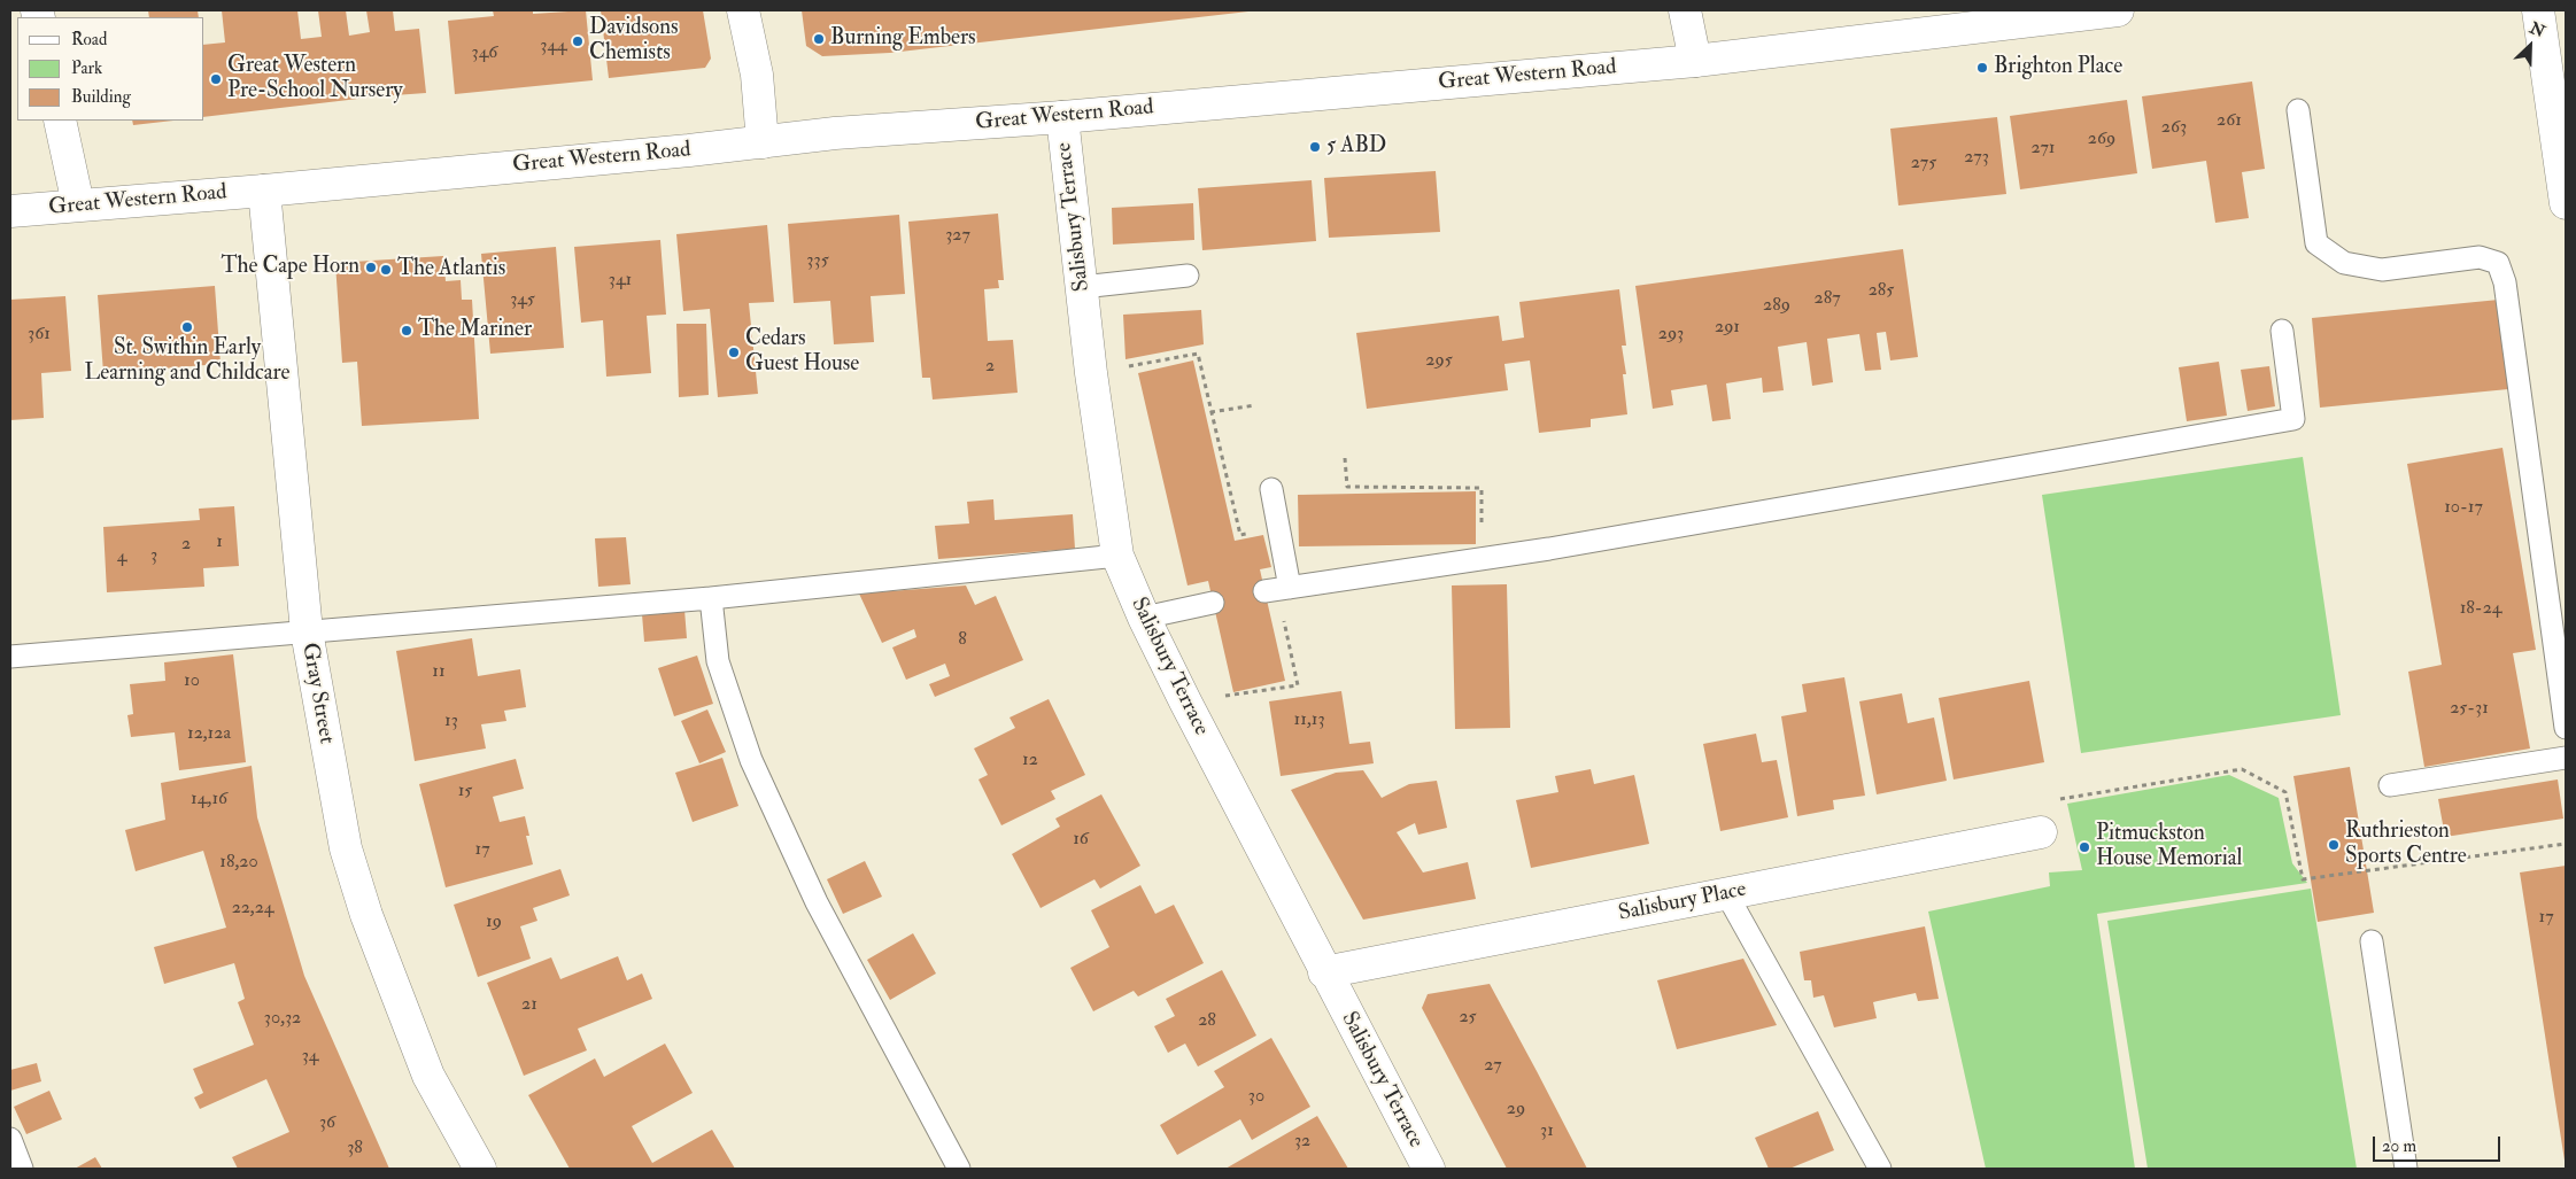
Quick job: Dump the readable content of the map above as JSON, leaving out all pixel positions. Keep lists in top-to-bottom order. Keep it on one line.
{"streets":{"street":["Great Western Road","Salisbury Terrace","Gray Street","Salisbury Place"]},"crossings":[["Great Western Road","Salisbury Terrace"],["Great Western Road","Gray Street"],["Salisbury Terrace","Salisbury Place"]],"places":["Burning Embers","Davidsons Chemists","Brighton Place","Great Western Pre-School Nursery","5 ABD","The Cape Horn","The Atlantis","St. Swithin Early Learning and Childcare","The Mariner","Cedars Guest House","Ruthrieston Sports Centre","Pitmuckston House Memorial"],"house_numbers":["344","346","261","263","269","271","273","275","327","335","341","285","287","345","289","291","361","293","295","2","10-17","1","2","3","4","18-24","8","11","10","25-31","11,13","13","12,12a","12","15","14,16","16","17","18,20","22,24","17","19","21","25","30,32","28","34","27","30","29","36","31","32","38"],"legend":["Road","Park","Building"],"scale_bar":"20 m","north":"top right"}
